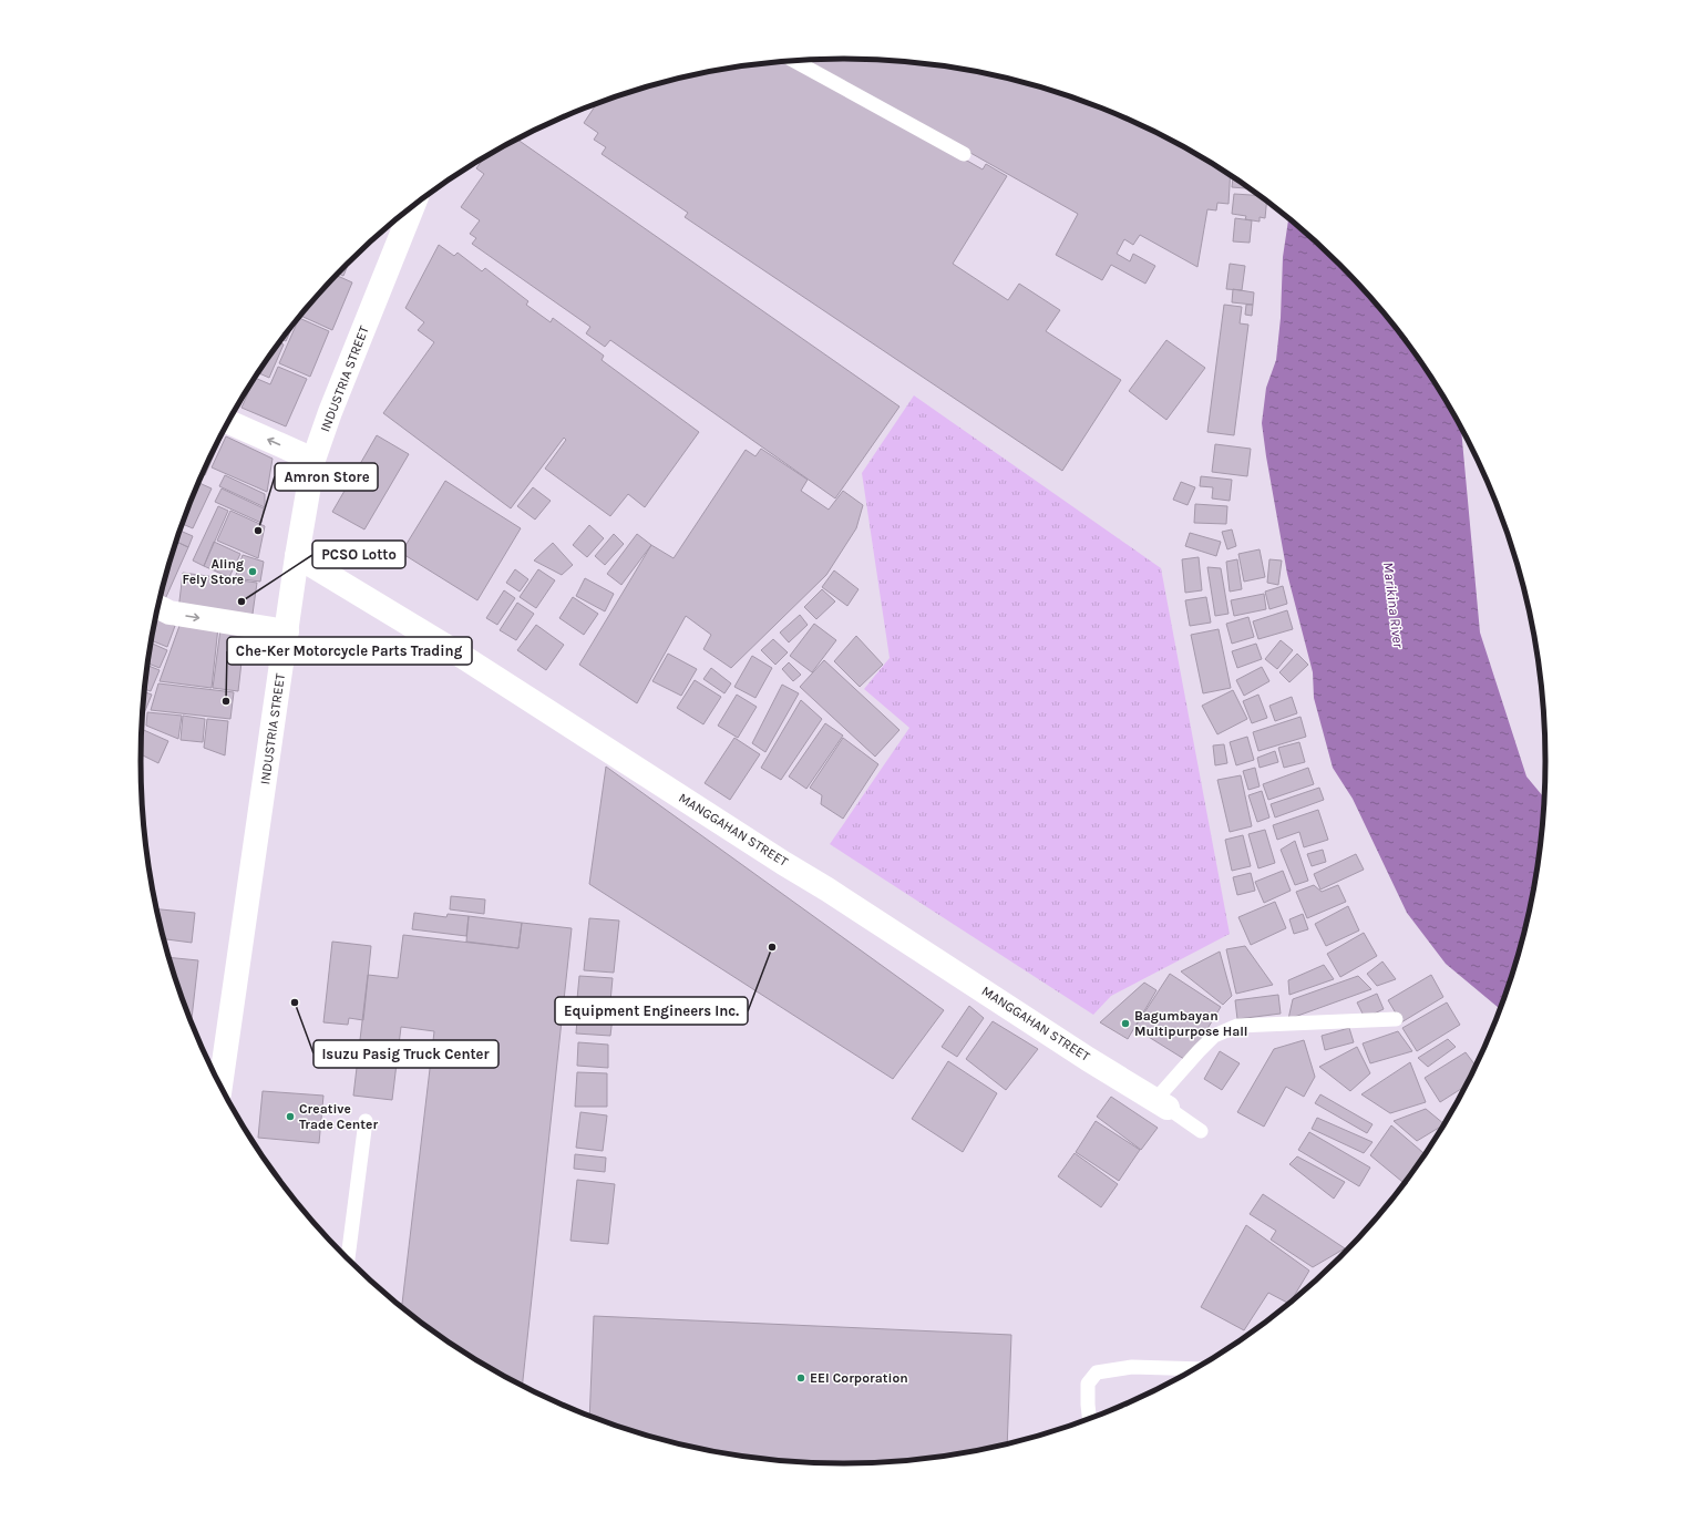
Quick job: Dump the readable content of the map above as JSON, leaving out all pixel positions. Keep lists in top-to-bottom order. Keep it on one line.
{"streets":{"street":["INDUSTRIA STREET","MANGGAHAN STREET"]},"crossings":[["INDUSTRIA STREET","MANGGAHAN STREET"]],"water":["Marikina River"],"places":["Amron Store","Aling Fely Store","PCSO Lotto","Che-Ker Motorcycle Parts Trading","Equipment Engineers Inc.","Isuzu Pasig Truck Center","Bagumbayan Multipurpose Hall","Creative Trade Center","EEI Corporation"]}
